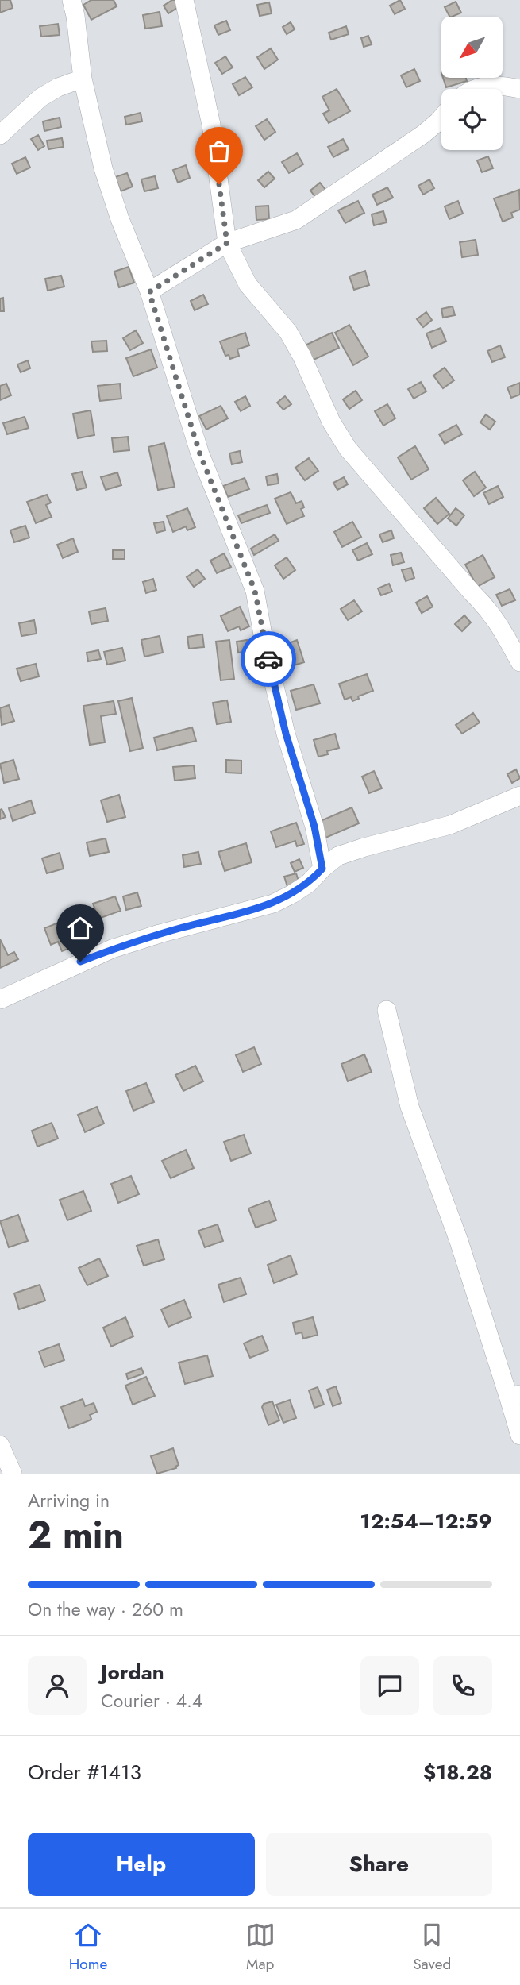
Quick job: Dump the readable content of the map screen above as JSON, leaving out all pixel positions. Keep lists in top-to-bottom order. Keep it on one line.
{"north":"bottom left","page":{"heading":["2 min","Arriving in","12:54–12:59"],"panel":["Jordan","Courier · 4.4","Order #1413","$18.28"],"bar":"On the way · 260 m","buttons":["Help","Share"],"tabs":["Home","Map","Saved"]}}
